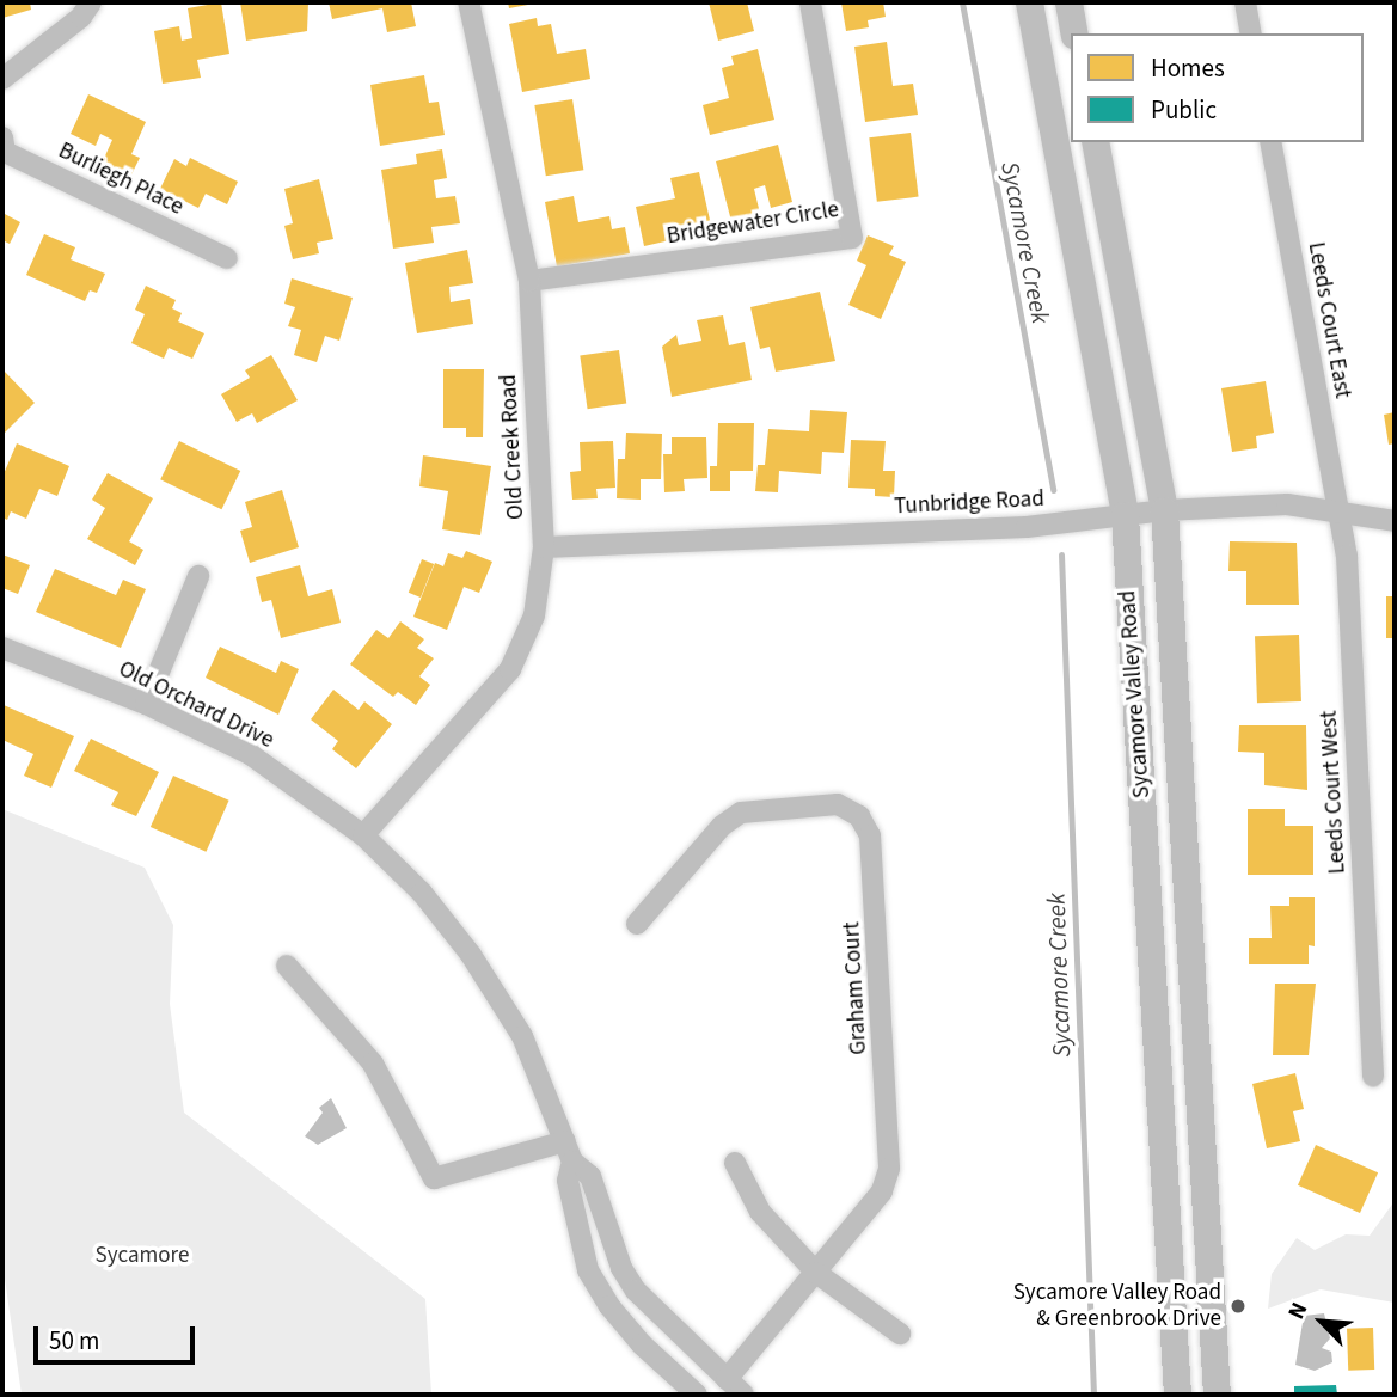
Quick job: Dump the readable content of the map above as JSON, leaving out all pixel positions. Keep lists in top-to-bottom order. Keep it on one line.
{"streets":{"main road":["Sycamore Valley Road"],"street":["Burliegh Place","Bridgewater Circle","Leeds Court East","Old Creek Road","Tunbridge Road","Old Orchard Drive","Leeds Court West","Graham Court"]},"crossings":[["Bridgewater Circle","Old Creek Road"],["Leeds Court East","Tunbridge Road"],["Leeds Court East","Leeds Court West"],["Old Creek Road","Tunbridge Road"],["Old Creek Road","Old Orchard Drive"],["Tunbridge Road","Sycamore Valley Road"],["Tunbridge Road","Leeds Court West"],["Old Orchard Drive","Graham Court"]],"water":["Sycamore Creek"],"parks":["Sycamore"],"places":["Sycamore Valley Road & Greenbrook Drive"],"legend":["Homes","Public"],"scale_bar":"50 m","north":"top left"}
